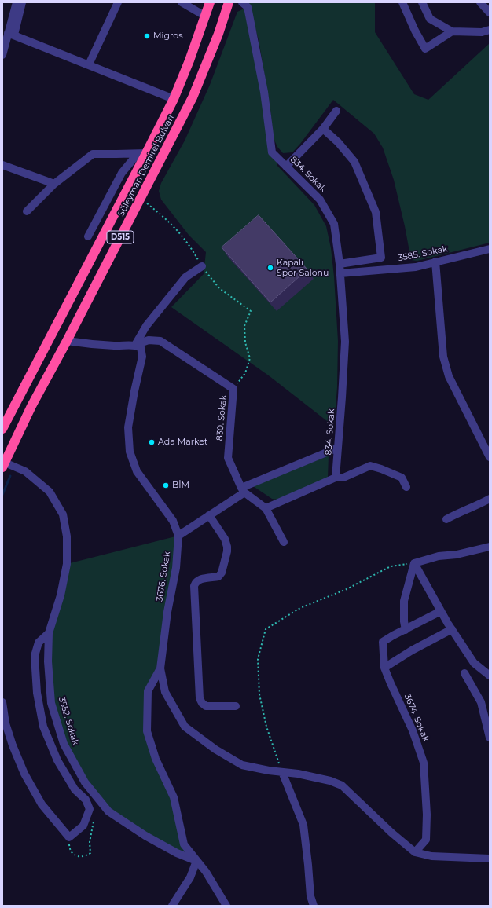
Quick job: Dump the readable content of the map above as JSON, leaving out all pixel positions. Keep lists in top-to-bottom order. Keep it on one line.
{"streets":{"highway":["Süleyman Demirel Bulvarı","D515"],"street":["834. Sokak","3585. Sokak","830. Sokak","3676. Sokak","3674. Sokak","3552. Sokak"]},"crossings":[["Süleyman Demirel Bulvarı","3552. Sokak"],["834. Sokak","3585. Sokak"],["830. Sokak","3676. Sokak"],["3676. Sokak","3674. Sokak"]],"places":["Migros","Kapalı Spor Salonu","Ada Market","BİM"]}
